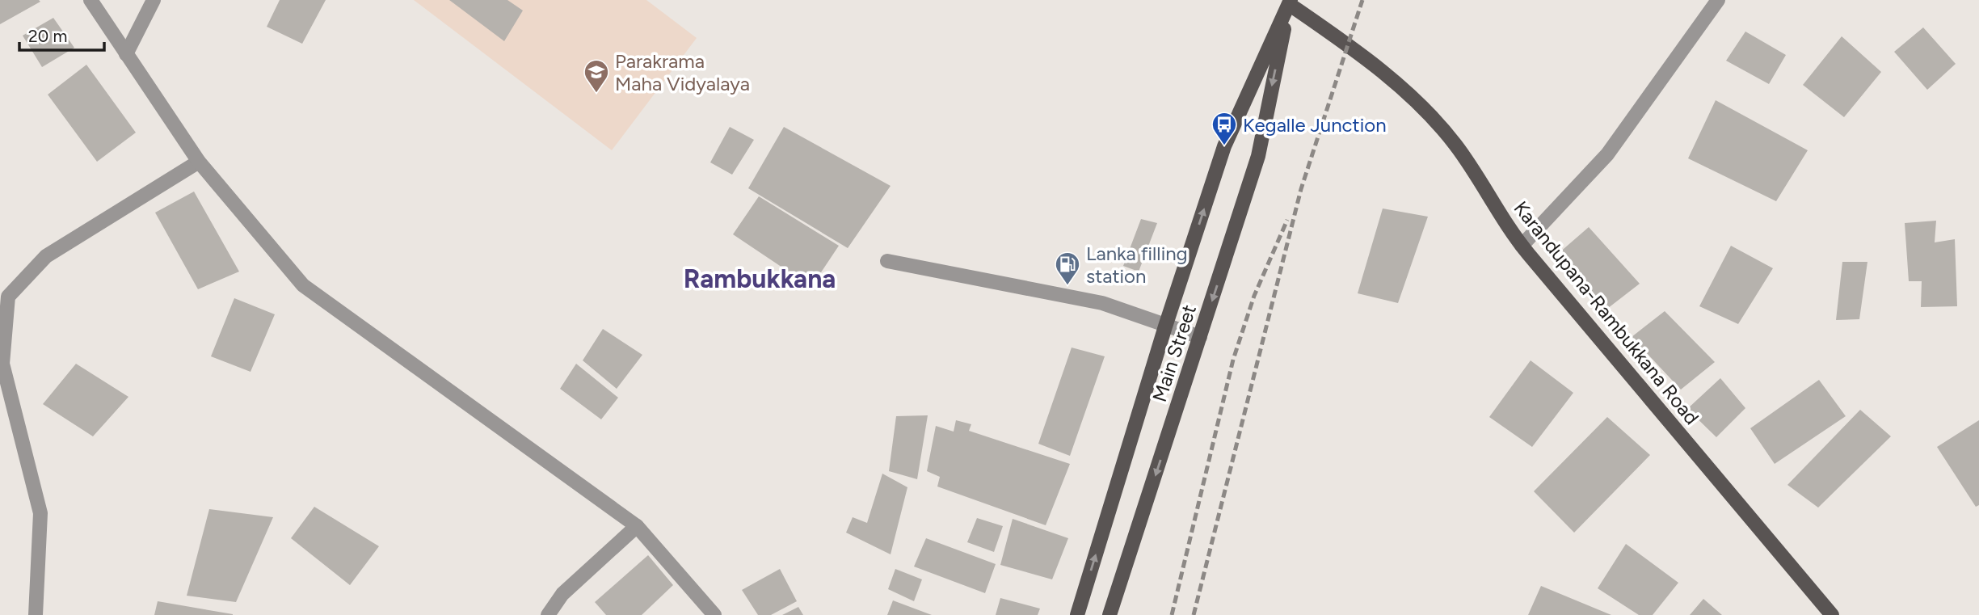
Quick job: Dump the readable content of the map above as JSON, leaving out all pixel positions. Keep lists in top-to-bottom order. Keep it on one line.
{"streets":{"main road":["Karandupana-Rambukkana Road","Main Street"]},"crossings":[["Karandupana-Rambukkana Road","Main Street"]],"districts":["Rambukkana"],"places":{"school or university":["Parakrama Maha Vidyalaya"],"bus stop":["Kegalle Junction"],"fuel station":["Lanka filling station"]},"scale_bar":"20 m"}
